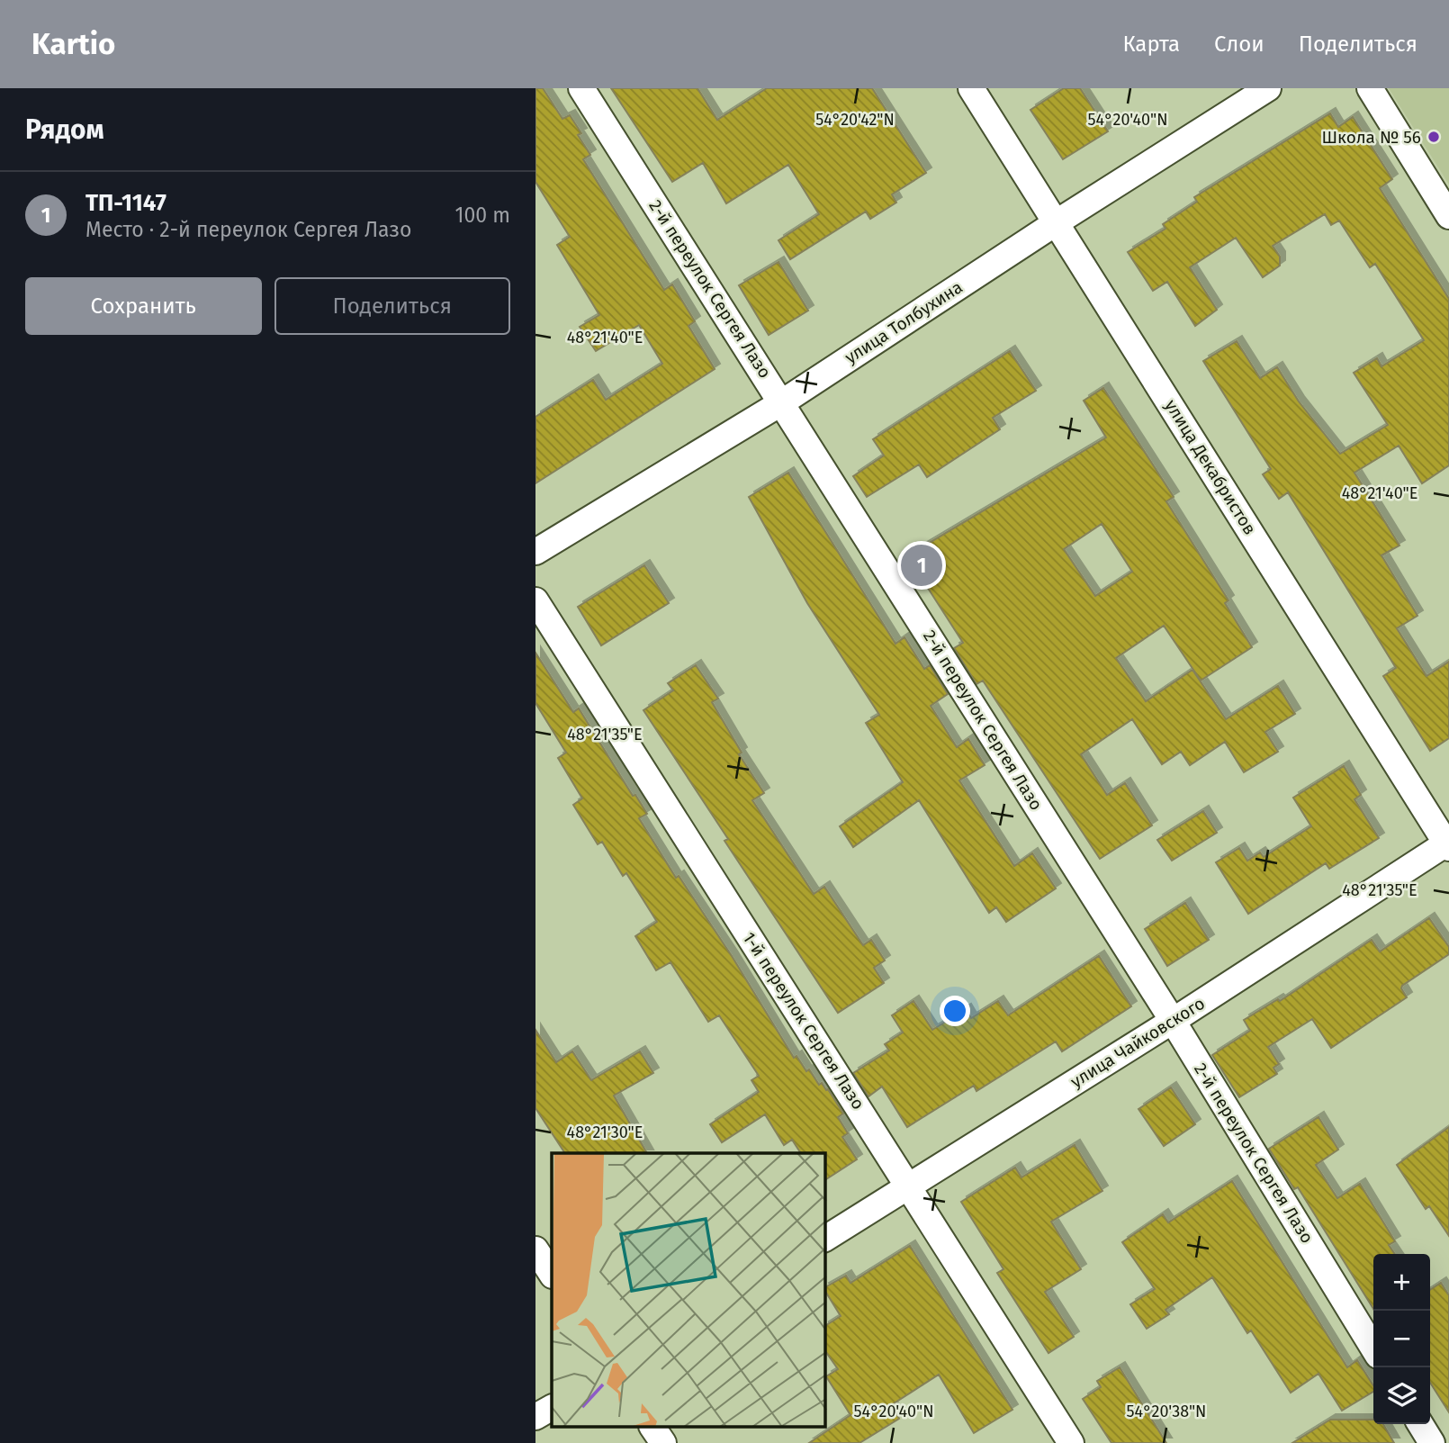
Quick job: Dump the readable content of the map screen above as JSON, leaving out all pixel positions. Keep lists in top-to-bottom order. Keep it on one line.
{"streets":{"street":["2-й переулок Сергея Лазо","улица Толбухина","улица Декабристов","1-й переулок Сергея Лазо","улица Чайковского"]},"crossings":[["2-й переулок Сергея Лазо","улица Толбухина"],["2-й переулок Сергея Лазо","улица Чайковского"],["улица Толбухина","улица Декабристов"],["улица Декабристов","улица Чайковского"],["1-й переулок Сергея Лазо","улица Чайковского"]],"places":["Школа № 56"],"page":{"header":"Kartio","nav":["Карта","Слои","Поделиться"],"heading":"Рядом","list":[{"mark":"1","name":"ТП-1147","note":"Место · 2-й переулок Сергея Лазо","value":"100 m"}],"buttons":["Сохранить","Поделиться"],"pins":"1","map_buttons":["+","−"]},"coordinates":["54°20'42\"N","54°20'40\"N","48°21'40\"E","48°21'35\"E","48°21'30\"E","54°20'38\"N"]}
